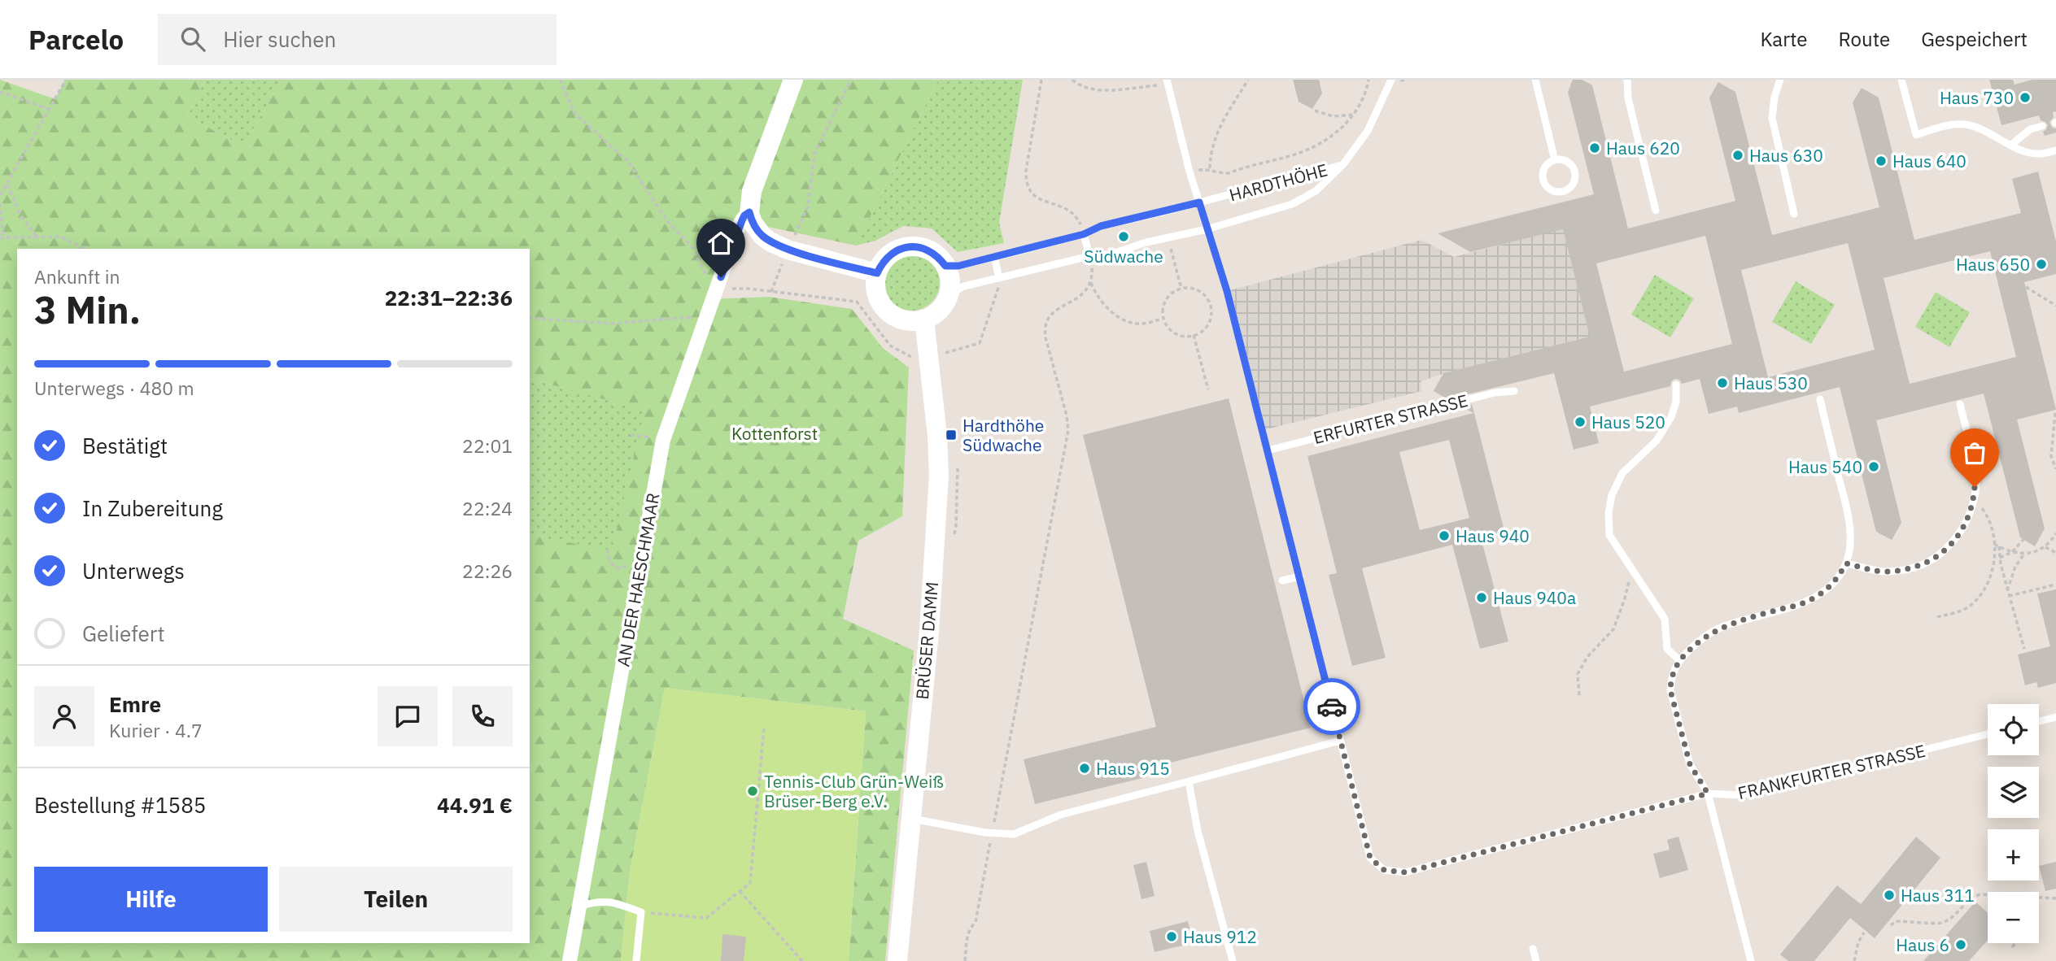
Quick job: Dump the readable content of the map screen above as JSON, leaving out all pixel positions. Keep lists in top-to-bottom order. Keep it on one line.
{"streets":{"street":["AN DER HAESCHMAAR","BRÜSER DAMM"],"lane":["HARDTHÖHE","ERFURTER STRASSE","FRANKFURTER STRASSE"]},"crossings":[["HARDTHÖHE","BRÜSER DAMM"]],"parks":["Kottenforst"],"places":{"other":["Haus 730","Haus 620","Haus 630","Haus 640","Südwache","Haus 650","Haus 530","Haus 520","Haus 540","Haus 940","Haus 940a","Haus 915","Tennis-Club Grün-Weiß Brüser-Berg e.V.","Haus 311","Haus 912","Haus 6"],"transit":["Hardthöhe Südwache"]},"page":{"header":"Parcelo","search":"Hier suchen","nav":["Karte","Route","Gespeichert"],"heading":["3 Min.","Ankunft in","22:31–22:36"],"panel":["Emre","Kurier · 4.7","Bestellung #1585","44.91 €"],"bar":"Unterwegs · 480 m","list":[["Bestätigt","22:01"],["In Zubereitung","22:24"],["Unterwegs","22:26"],"Geliefert"],"map_buttons":["+","−"],"buttons":["Hilfe","Teilen"]}}
